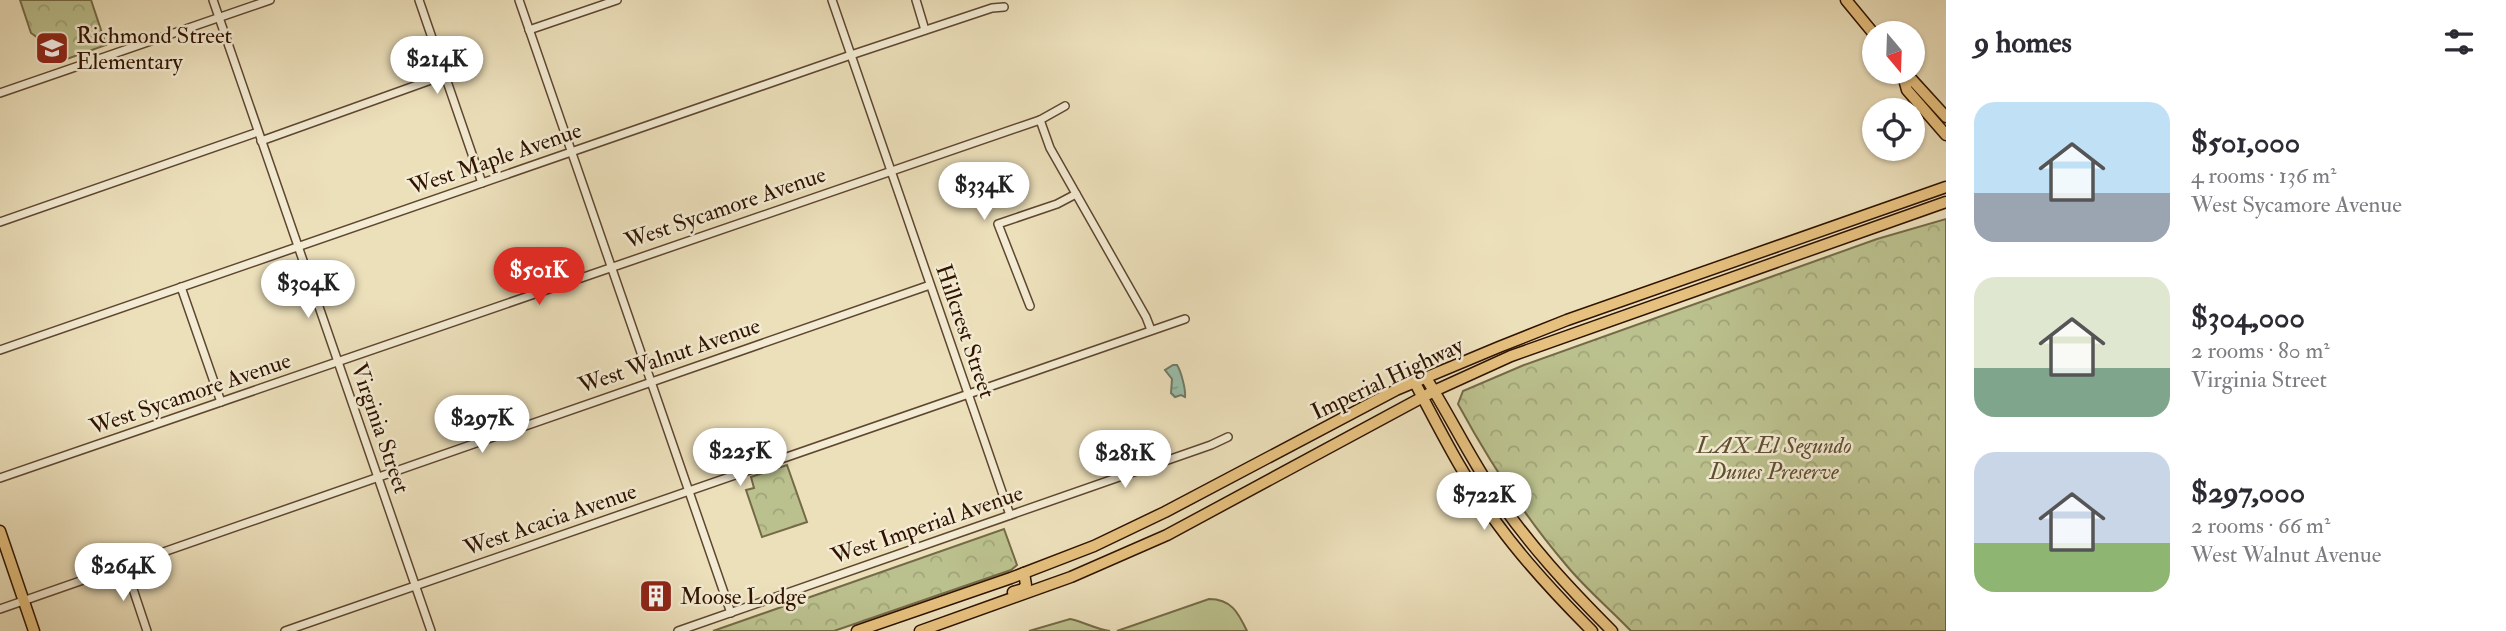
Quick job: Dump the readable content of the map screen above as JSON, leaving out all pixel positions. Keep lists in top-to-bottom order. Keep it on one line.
{"streets":{"main road":["Imperial Highway"],"street":["West Maple Avenue","West Sycamore Avenue","Hillcrest Street","West Walnut Avenue","Virginia Street","West Acacia Avenue","West Imperial Avenue"]},"crossings":[["West Maple Avenue","Hillcrest Street"],["West Maple Avenue","Virginia Street"],["West Sycamore Avenue","Hillcrest Street"],["West Sycamore Avenue","Virginia Street"],["Hillcrest Street","West Walnut Avenue"],["Hillcrest Street","West Acacia Avenue"],["Hillcrest Street","West Imperial Avenue"],["West Walnut Avenue","Virginia Street"],["Virginia Street","West Acacia Avenue"]],"parks":["LAX El Segundo Dunes Preserve"],"places":{"school or university":["Richmond Street Elementary"],"building":["Moose Lodge"]},"north":"bottom","page":{"heading":"9 homes","price":["$214K","$334K","$501K","$304K","$297K","$225K","$281K","$722K","$264K"],"list":[{"name":"$501,000","note":"4 rooms · 136 m² · West Sycamore Avenue"},{"name":"$304,000","note":"2 rooms · 80 m² · Virginia Street"},{"name":"$297,000","note":"2 rooms · 66 m² · West Walnut Avenue"}]}}
